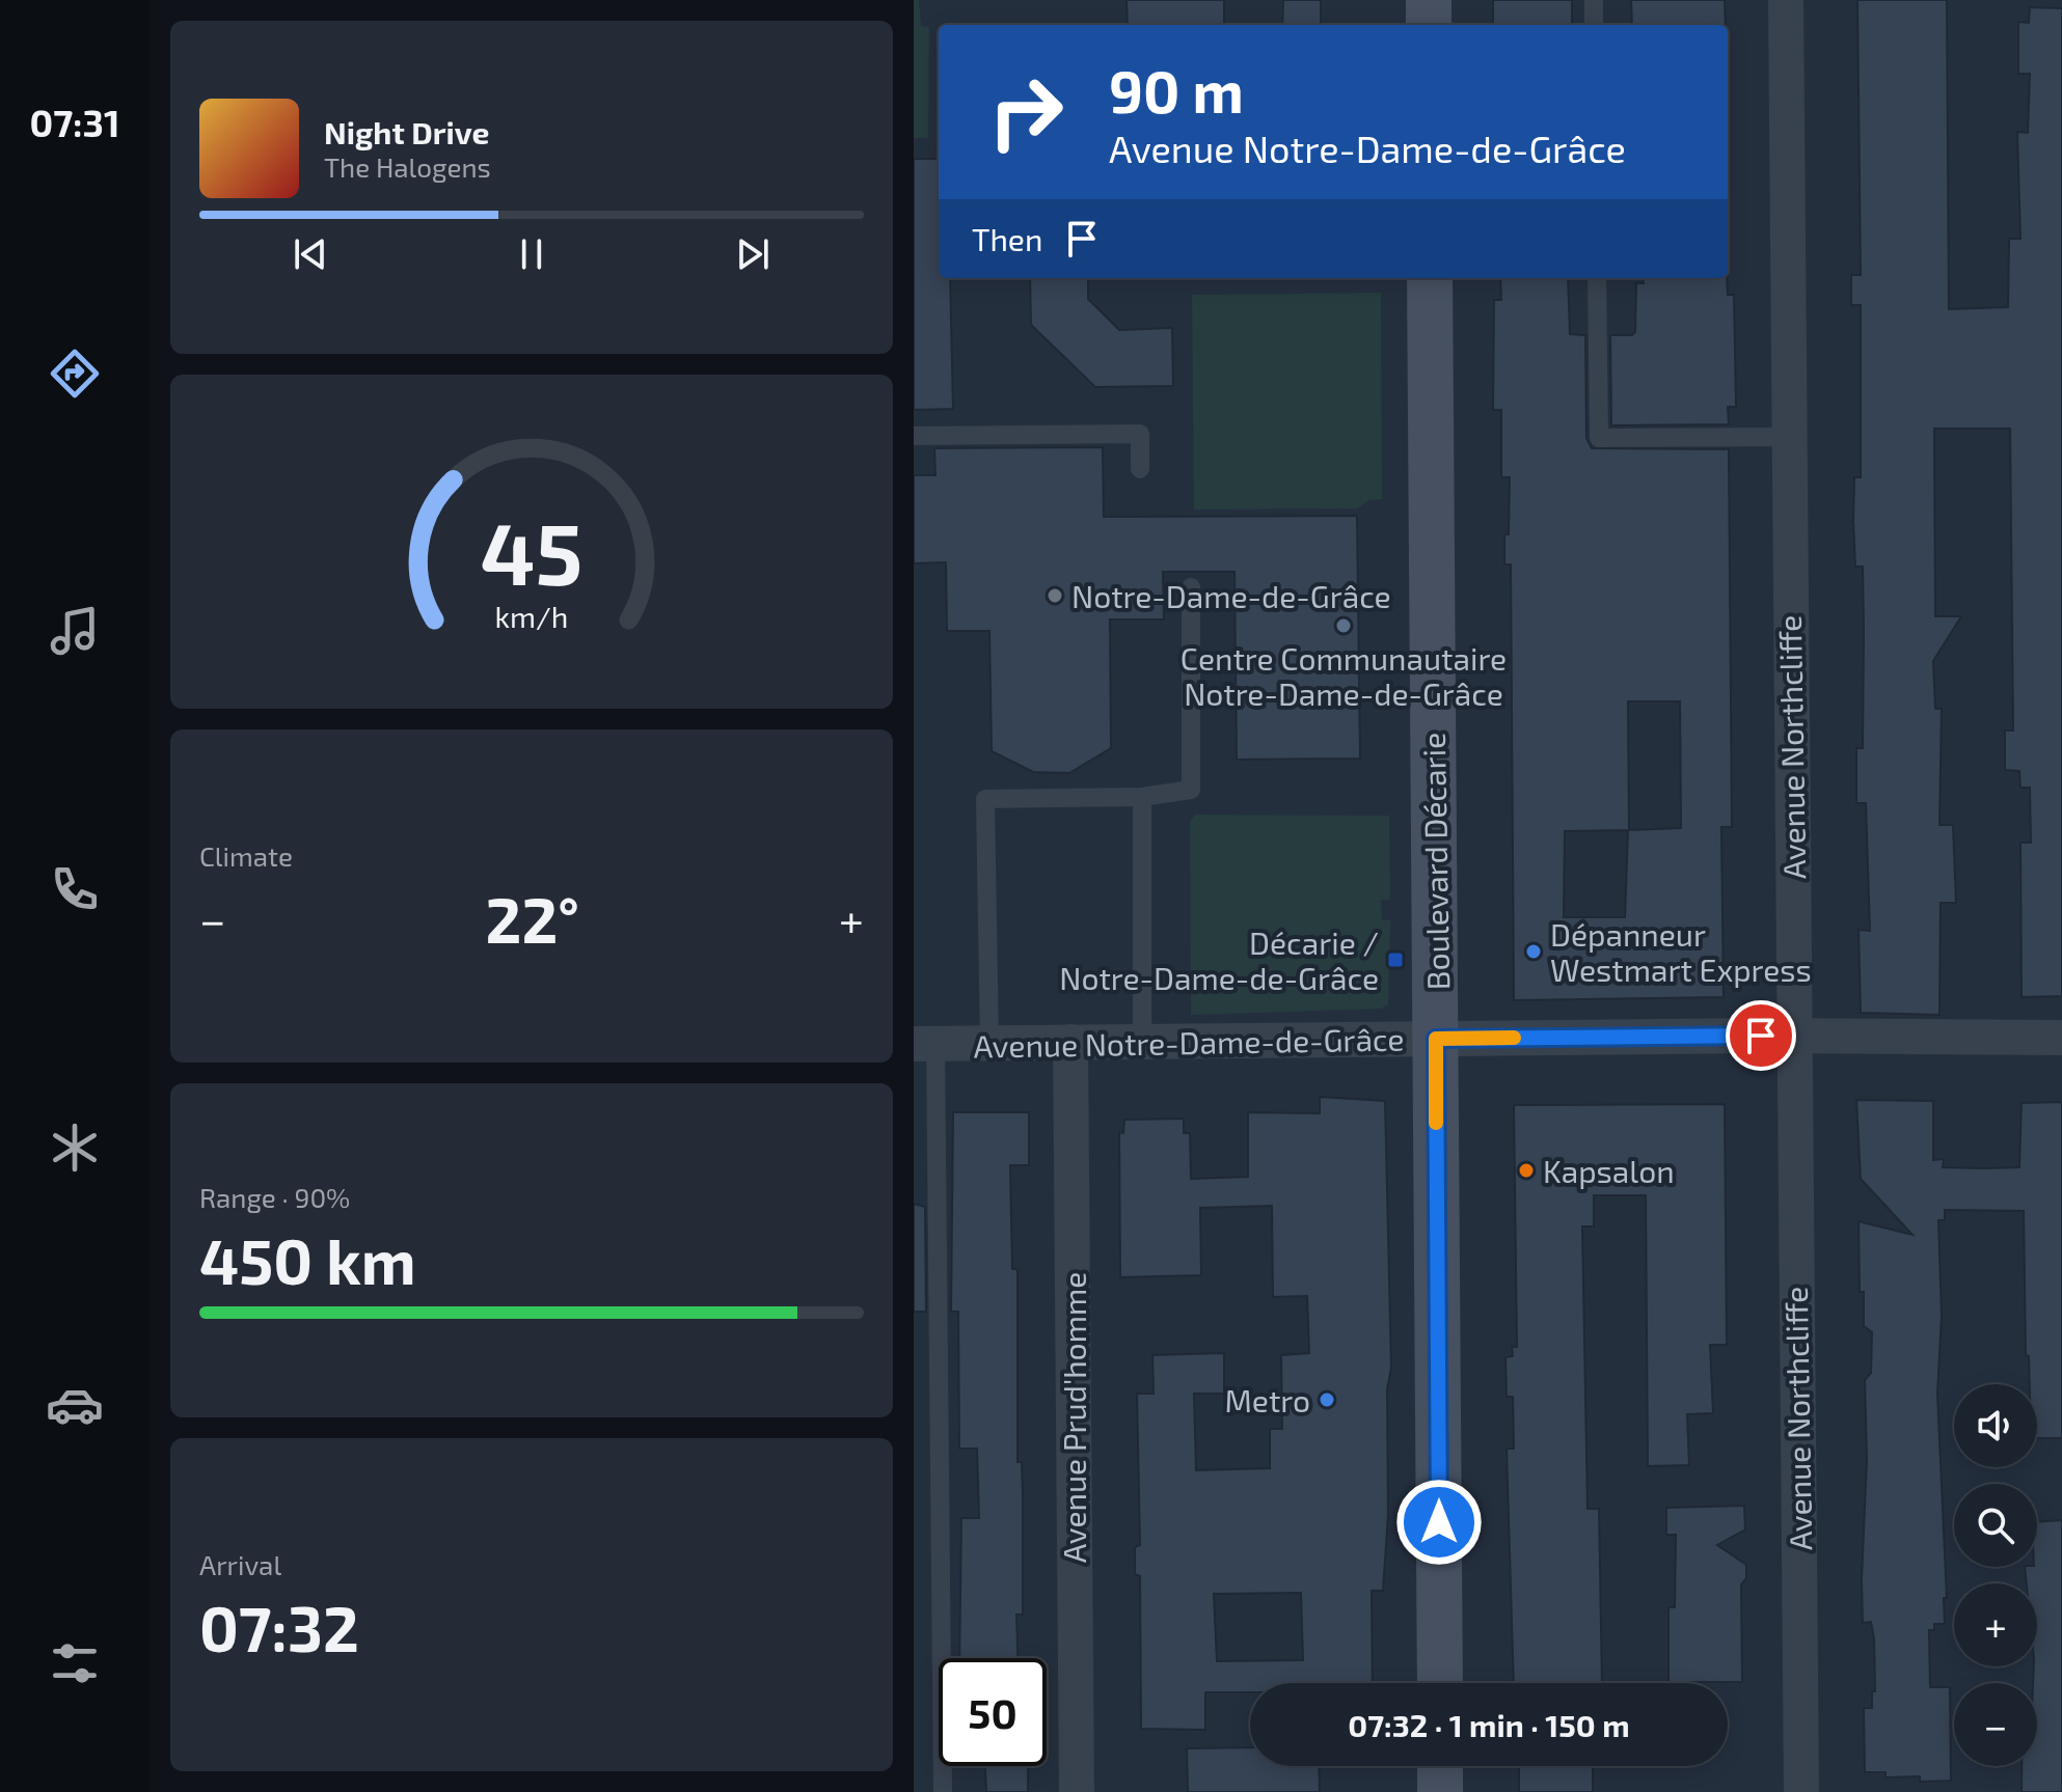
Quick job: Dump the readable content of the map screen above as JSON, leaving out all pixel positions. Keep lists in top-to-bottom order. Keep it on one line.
{"streets":{"main road":["Boulevard Décarie"],"street":["Avenue Northcliffe","Avenue Notre-Dame-de-Grâce","Avenue Prud'homme"]},"crossings":[["Avenue Northcliffe","Avenue Notre-Dame-de-Grâce"],["Boulevard Décarie","Avenue Notre-Dame-de-Grâce"],["Avenue Notre-Dame-de-Grâce","Avenue Prud'homme"]],"places":{"other":["Notre-Dame-de-Grâce","Centre Communautaire Notre-Dame-de-Grâce","Dépanneur Westmart Express","Kapsalon","Metro"],"transit":["Décarie / Notre-Dame-de-Grâce"]},"page":{"tabs":"07:31","turn":["90 m","Avenue Notre-Dame-de-Grâce"],"song":["Night Drive","The Halogens"],"then":"Then","tile":["Climate",["Range · 90%","450 km"],["Arrival","07:32"]],"heat":["−","22°","+"],"map_buttons":["+","−"],"limit":"50","trip":"07:32 · 1 min · 150 m","gauge":["45","km/h"]}}
